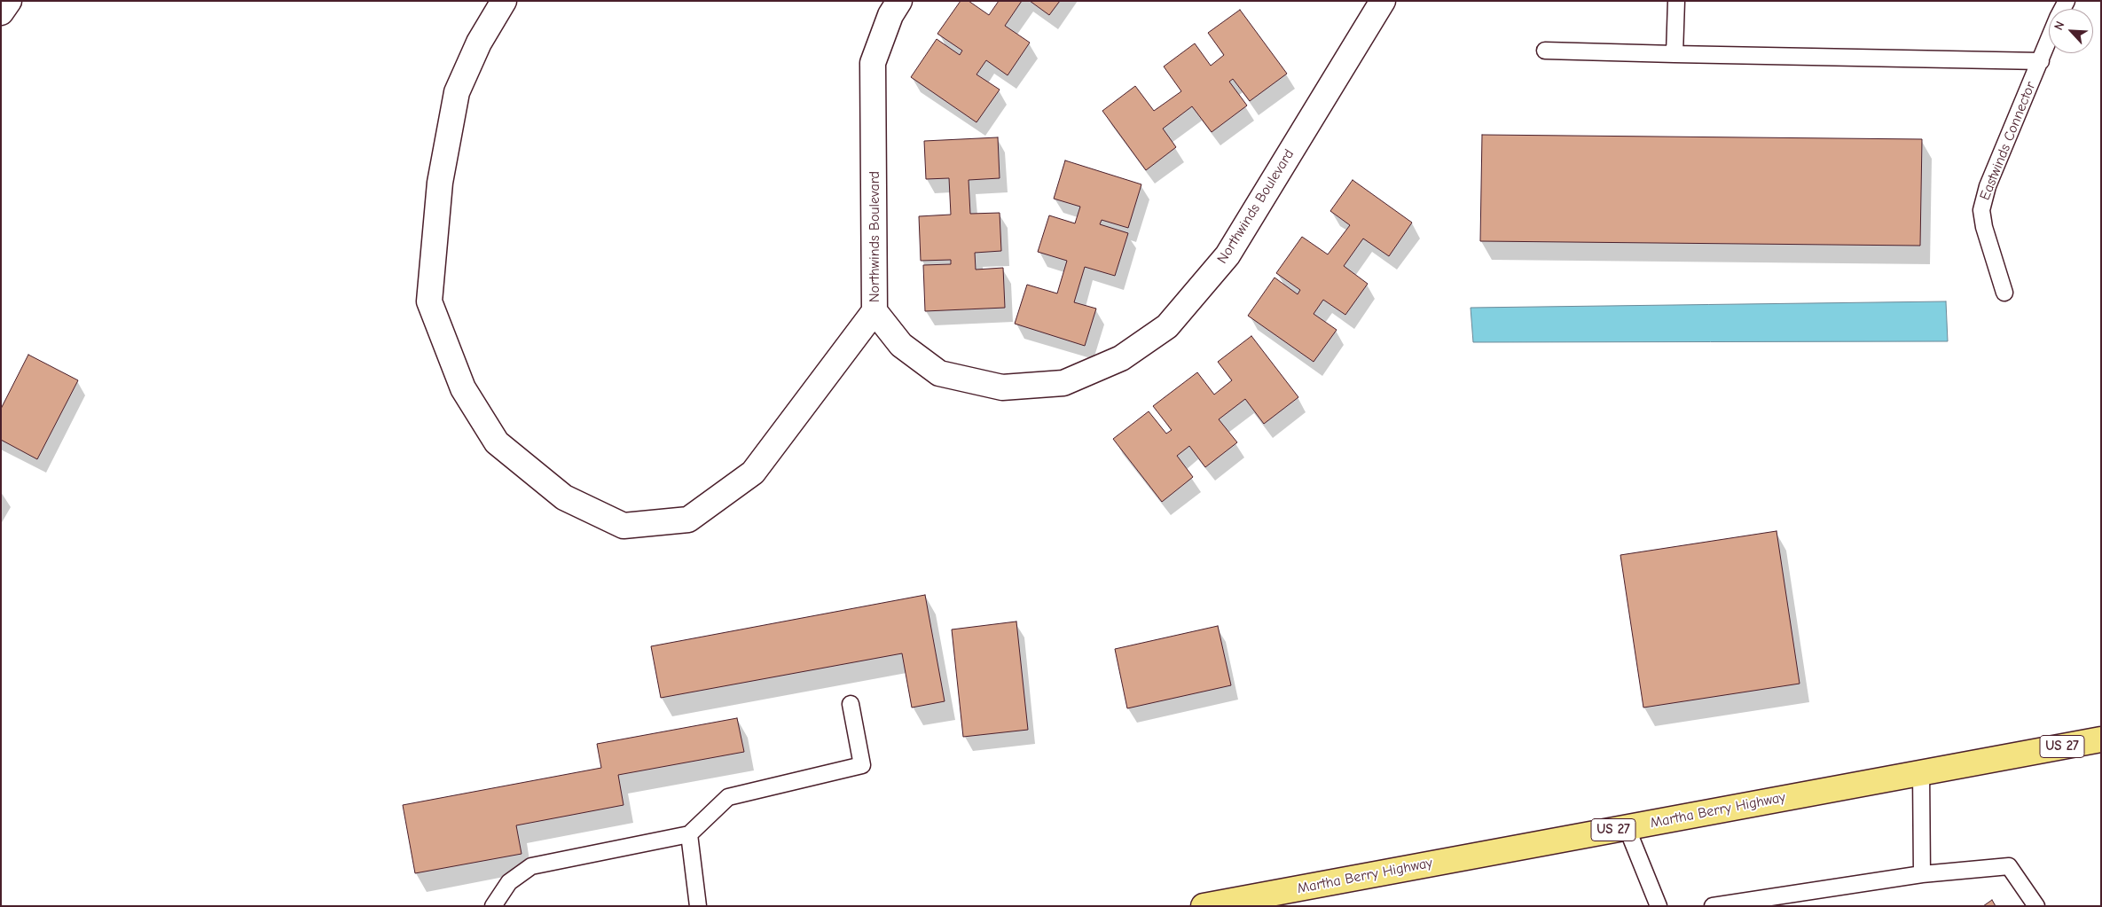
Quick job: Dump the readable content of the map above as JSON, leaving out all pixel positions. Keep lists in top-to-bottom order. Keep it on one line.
{"streets":{"main road":["US 27","Martha Berry Highway"],"street":["Northwinds Boulevard"],"lane":["Eastwinds Connector"]},"north":"top left"}
